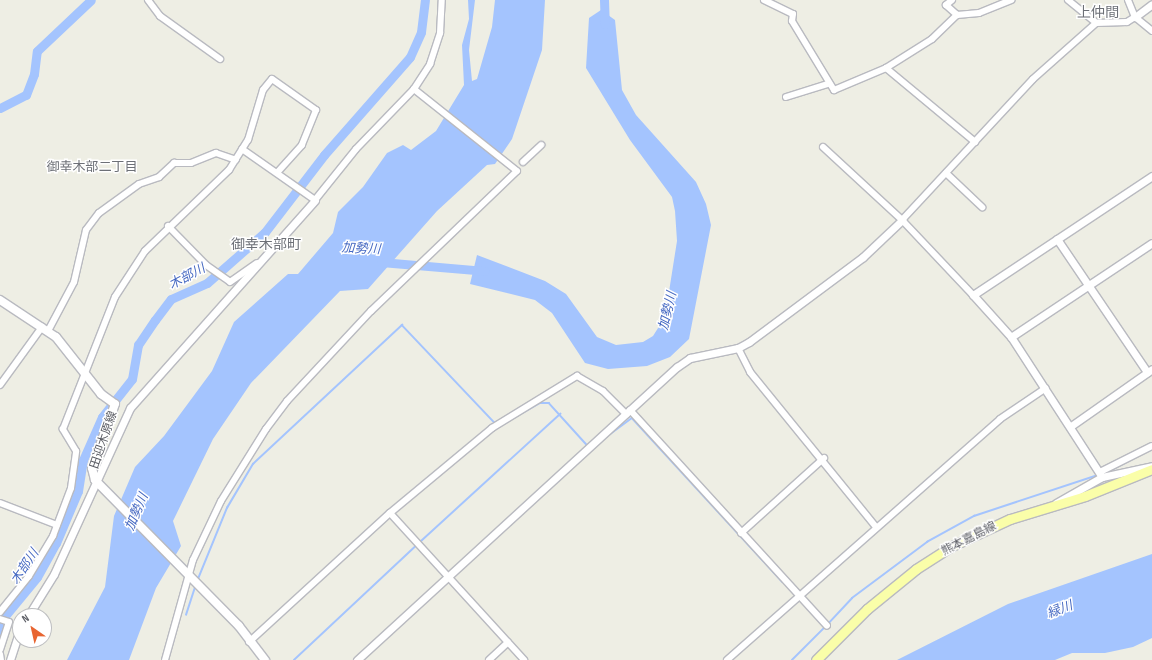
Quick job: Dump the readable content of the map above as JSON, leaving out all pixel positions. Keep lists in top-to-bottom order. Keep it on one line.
{"streets":{"main road":["田迎木原線","熊本嘉島線"]},"districts":["上仲間","御幸木部二丁目","御幸木部町"],"water":["加勢川","木部川","緑川"],"north":"top left"}
